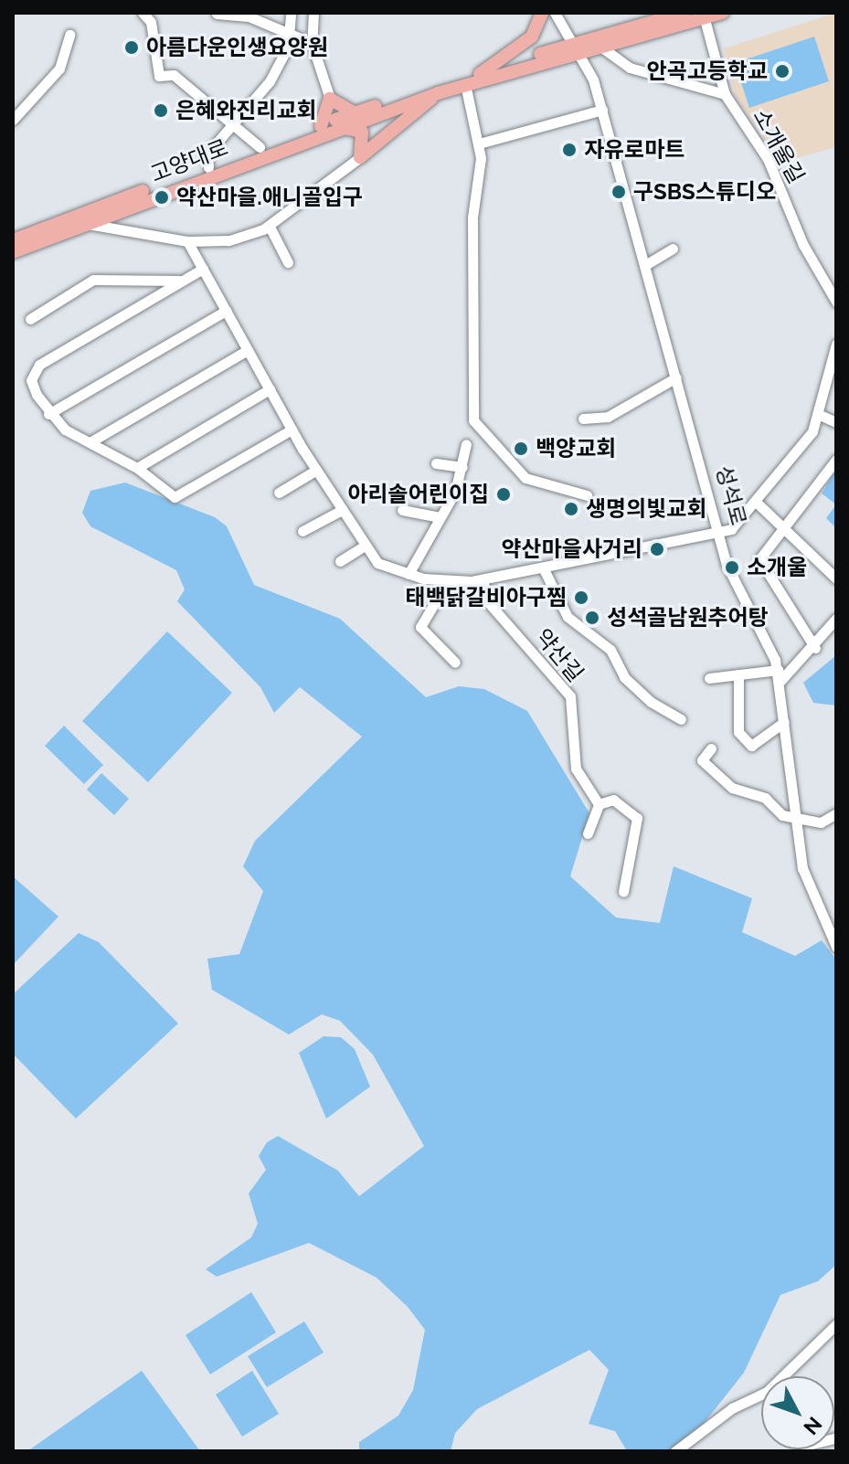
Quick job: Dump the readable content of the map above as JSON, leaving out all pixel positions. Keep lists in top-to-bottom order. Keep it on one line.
{"streets":{"main road":["고양대로"],"street":["소개울길","성석로","약산길"]},"crossings":[["소개울길","고양대로"],["고양대로","성석로"]],"places":["아름다운인생요양원","안곡고등학교","은혜와진리교회","자유로마트","구SBS스튜디오","약산마을.애니골입구","백양교회","아리솔어린이집","생명의빛교회","약산마을사거리","소개울","태백닭갈비아구찜","성석골남원추어탕"],"north":"bottom right"}
